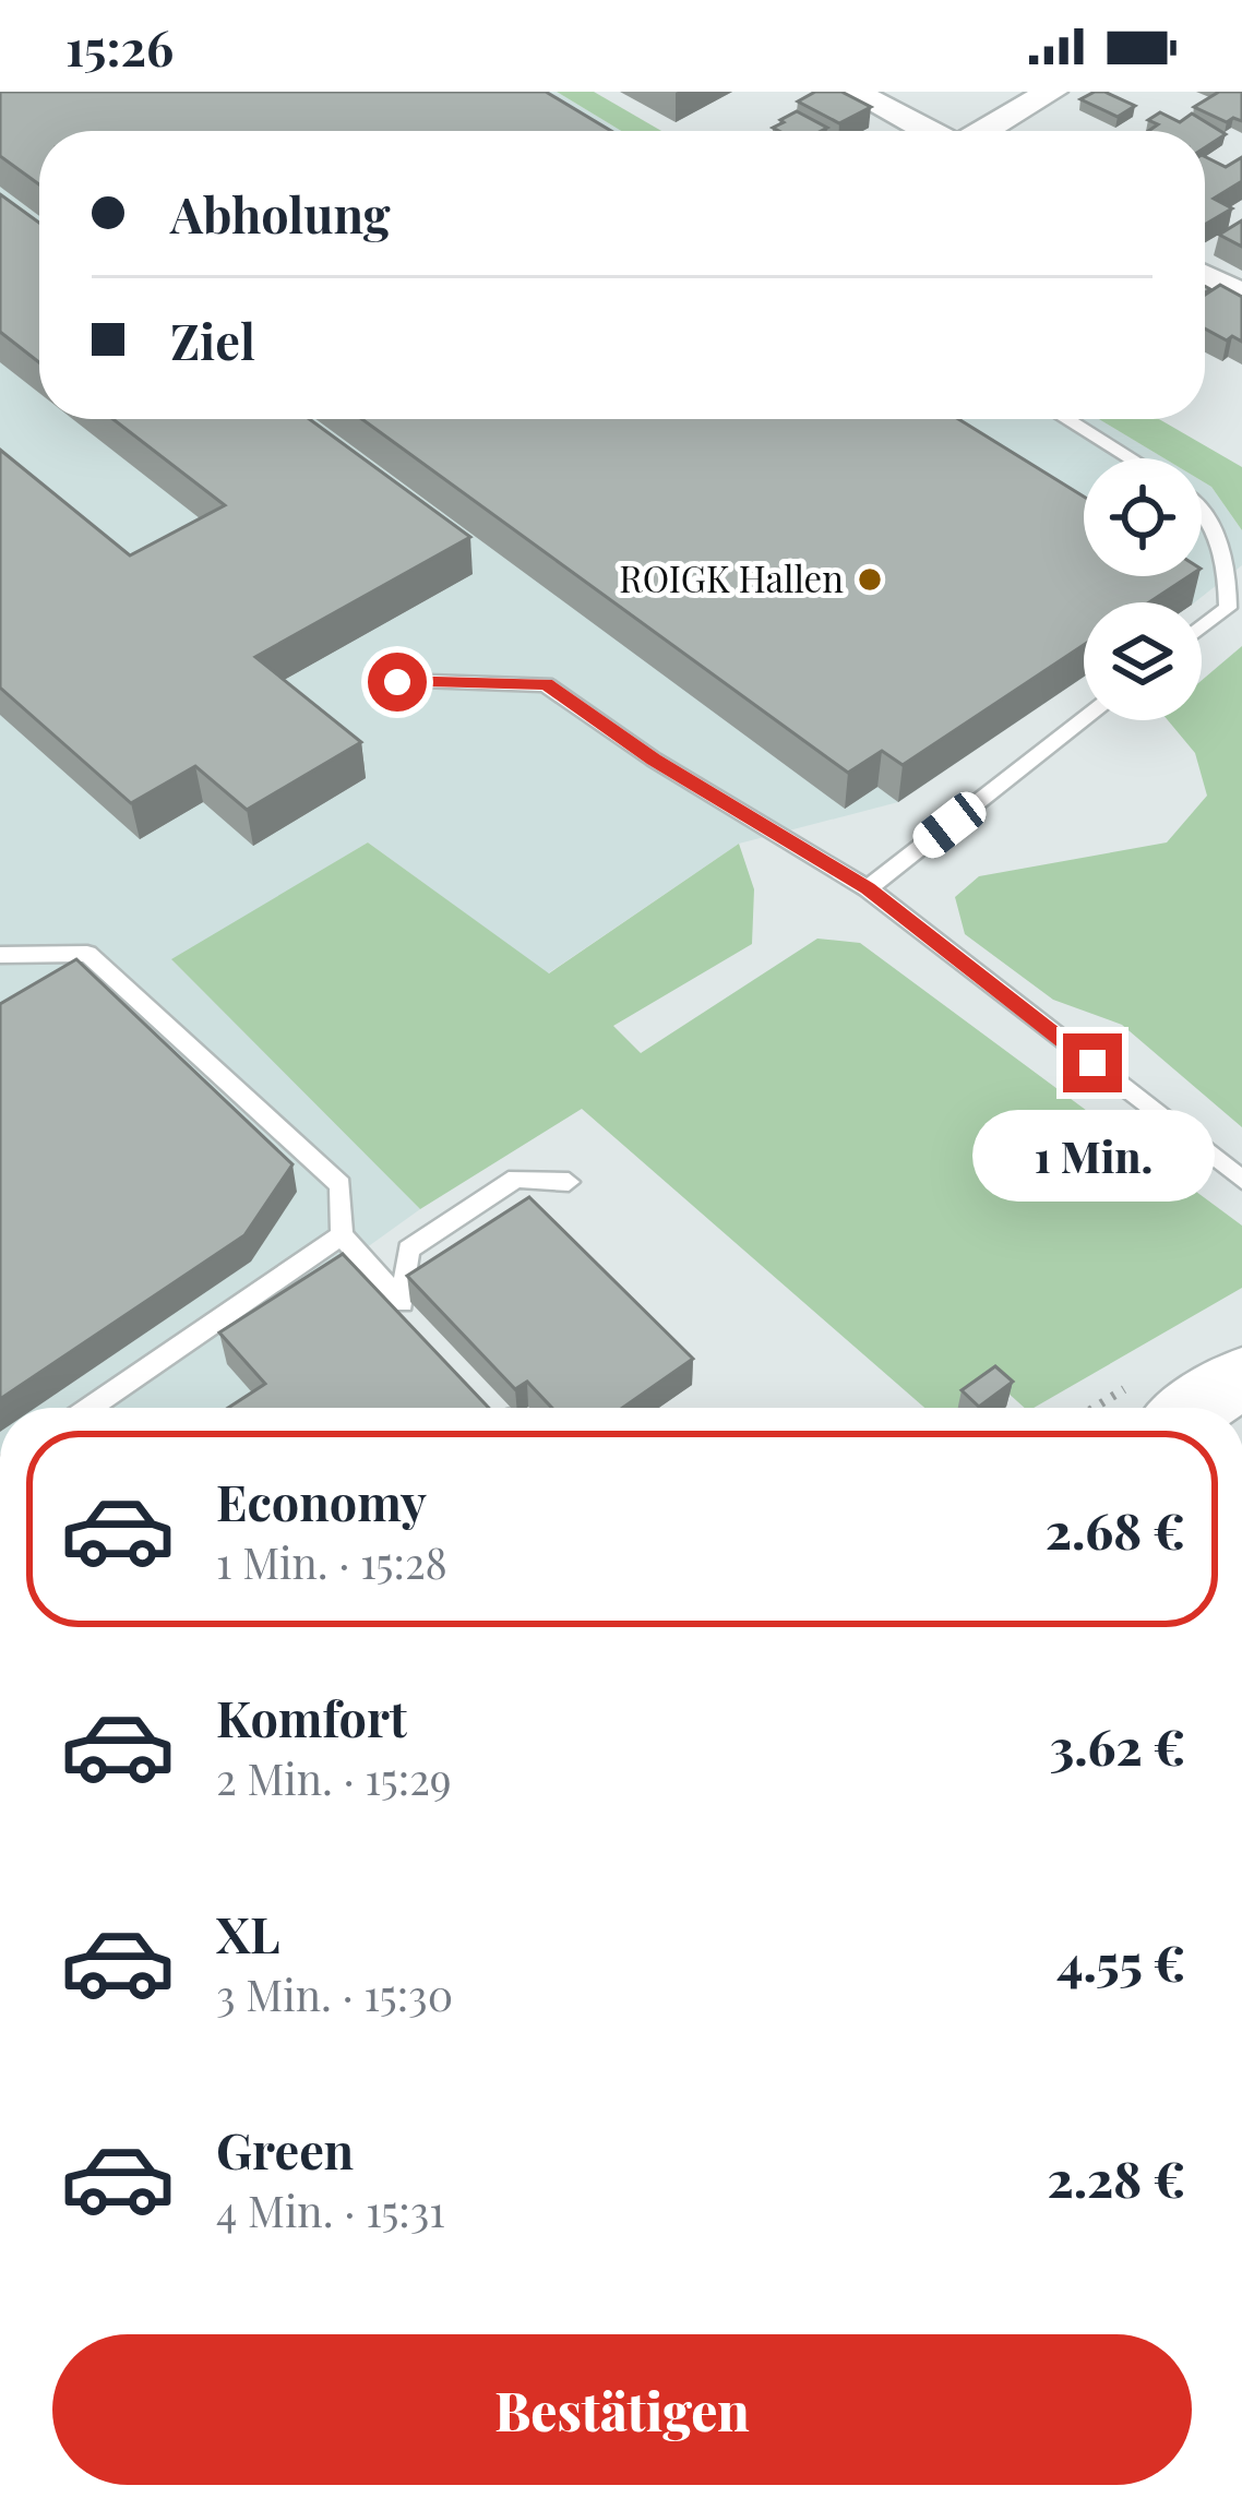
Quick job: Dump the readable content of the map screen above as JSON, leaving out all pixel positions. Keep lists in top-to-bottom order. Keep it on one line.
{"places":["ROIGK Hallen"],"page":{"status":"15:26","banner":["Abholung","Ziel"],"bubble":"1 Min.","list":[{"name":"Economy","note":"1 Min. · 15:28","value":"2.68 €"},{"name":"Komfort","note":"2 Min. · 15:29","value":"3.62 €"},{"name":"XL","note":"3 Min. · 15:30","value":"4.55 €"},{"name":"Green","note":"4 Min. · 15:31","value":"2.28 €"}],"buttons":"Bestätigen"}}
